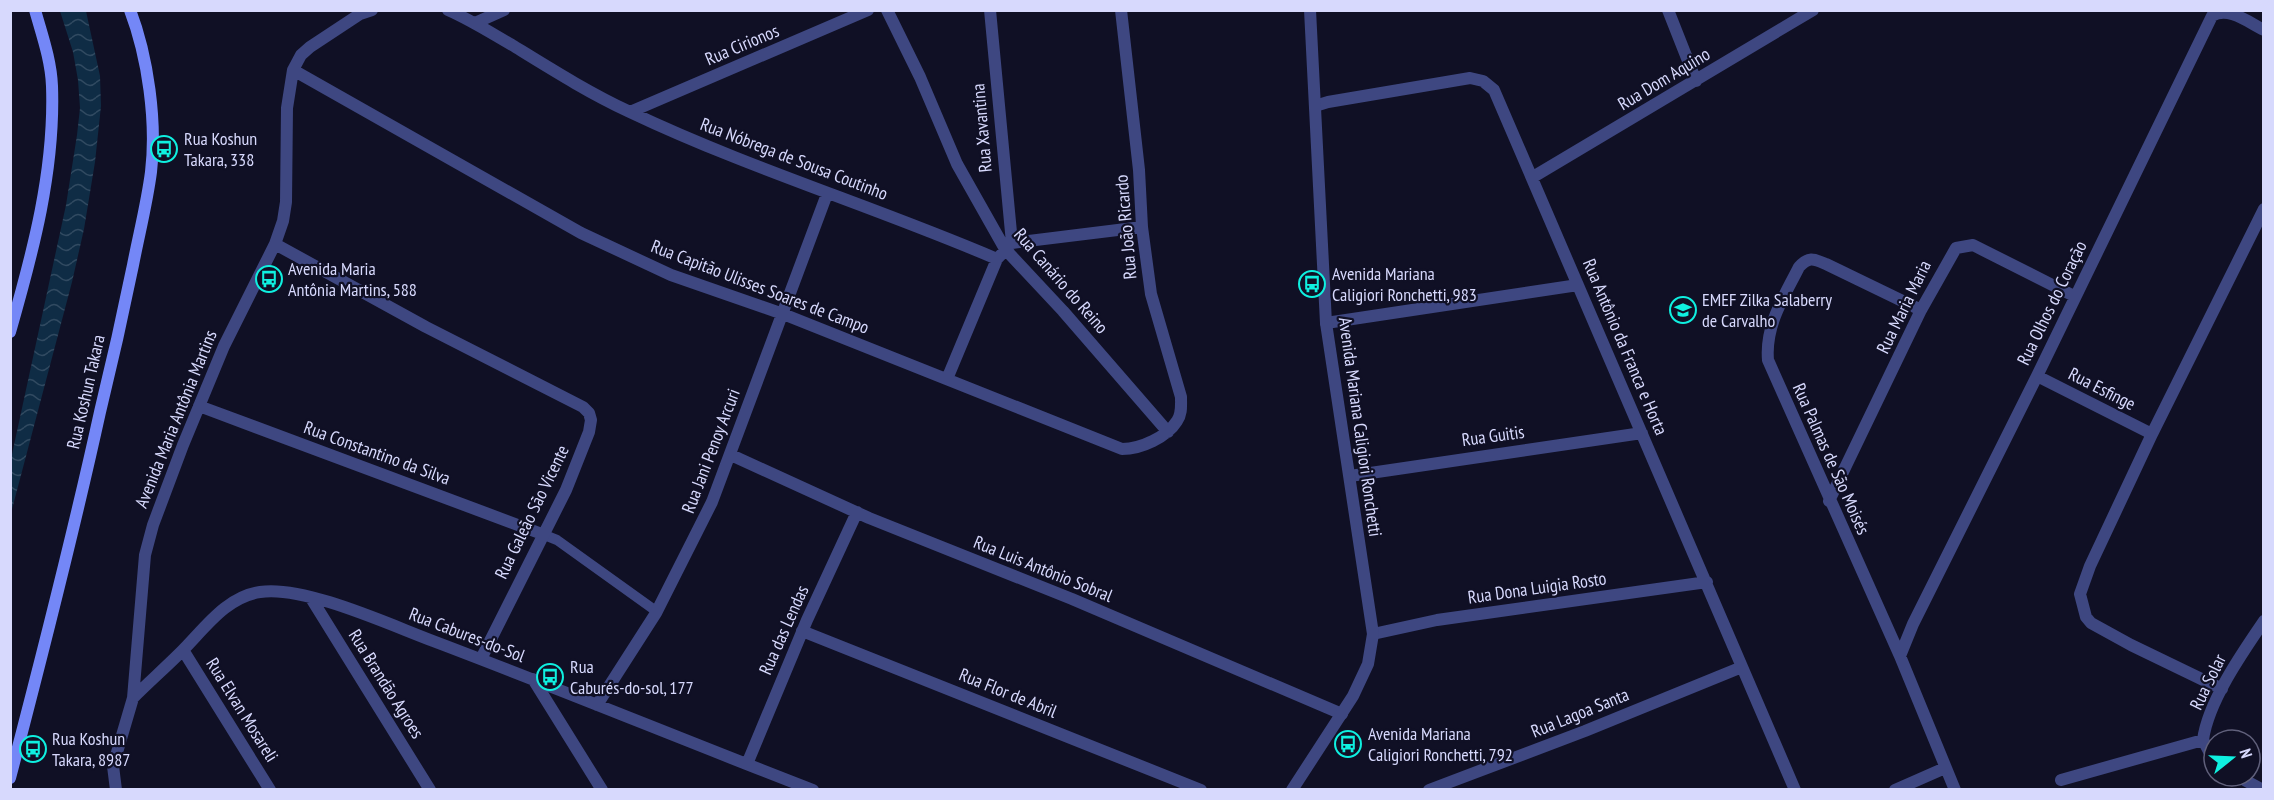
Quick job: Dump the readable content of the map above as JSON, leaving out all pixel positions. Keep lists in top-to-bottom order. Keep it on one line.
{"streets":{"main road":["Rua Koshun Takara"],"street":["Rua Cirionos","Rua Dom Aquino","Rua Xavantina","Rua Nóbrega de Sousa Coutinho","Rua João Ricardo","Rua Canário do Reino","Rua Capitão Ulisses Soares de Campo","Rua Olhos do Coração","Rua Maria Maria","Rua Antônio da Franca e Horta","Rua Esfinge","Avenida Maria Antônia Martins","Avenida Mariana Caligiori Ronchetti","Rua Guitis","Rua Jani Penoy Arcuri","Rua Constantino da Silva","Rua Palmas de São Moisés","Rua Galeão São Vicente","Rua Luis Antônio Sobral","Rua Dona Luigia Rosto","Rua das Lendas","Rua Cabures-do-Sol","Rua Solar","Rua Brandão Agroes","Rua Flor de Abril","Rua Elvan Mosareli","Rua Lagoa Santa"]},"crossings":[["Rua Cirionos","Rua Nóbrega de Sousa Coutinho"],["Rua Dom Aquino","Rua Antônio da Franca e Horta"],["Rua Xavantina","Rua Nóbrega de Sousa Coutinho"],["Rua Xavantina","Rua Canário do Reino"],["Rua Xavantina","Rua Capitão Ulisses Soares de Campo"],["Rua Nóbrega de Sousa Coutinho","Rua João Ricardo"],["Rua Nóbrega de Sousa Coutinho","Rua Canário do Reino"],["Rua Nóbrega de Sousa Coutinho","Rua Jani Penoy Arcuri"],["Rua João Ricardo","Rua Canário do Reino"],["Rua João Ricardo","Rua Capitão Ulisses Soares de Campo"],["Rua Canário do Reino","Rua Capitão Ulisses Soares de Campo"],["Rua Capitão Ulisses Soares de Campo","Avenida Maria Antônia Martins"],["Rua Capitão Ulisses Soares de Campo","Rua Jani Penoy Arcuri"],["Rua Olhos do Coração","Rua Maria Maria"],["Rua Olhos do Coração","Rua Esfinge"],["Rua Olhos do Coração","Rua Palmas de São Moisés"],["Rua Maria Maria","Rua Palmas de São Moisés"],["Rua Antônio da Franca e Horta","Avenida Mariana Caligiori Ronchetti"],["Rua Antônio da Franca e Horta","Rua Guitis"],["Rua Antônio da Franca e Horta","Rua Dona Luigia Rosto"],["Rua Antônio da Franca e Horta","Rua Lagoa Santa"],["Avenida Maria Antônia Martins","Rua Constantino da Silva"],["Avenida Maria Antônia Martins","Rua Galeão São Vicente"],["Avenida Maria Antônia Martins","Rua Cabures-do-Sol"],["Avenida Mariana Caligiori Ronchetti","Rua Guitis"],["Avenida Mariana Caligiori Ronchetti","Rua Luis Antônio Sobral"],["Avenida Mariana Caligiori Ronchetti","Rua Dona Luigia Rosto"],["Rua Jani Penoy Arcuri","Rua Luis Antônio Sobral"],["Rua Jani Penoy Arcuri","Rua Cabures-do-Sol"],["Rua Constantino da Silva","Rua Galeão São Vicente"],["Rua Galeão São Vicente","Rua Cabures-do-Sol"],["Rua Luis Antônio Sobral","Rua das Lendas"],["Rua das Lendas","Rua Cabures-do-Sol"],["Rua das Lendas","Rua Flor de Abril"],["Rua Cabures-do-Sol","Rua Brandão Agroes"],["Rua Cabures-do-Sol","Rua Elvan Mosareli"]],"places":{"bus stop":["Rua Koshun Takara, 338","Avenida Maria Antônia Martins, 588","Avenida Mariana Caligiori Ronchetti, 983","Rua Caburés-do-sol, 177","Avenida Mariana Caligiori Ronchetti, 792","Rua Koshun Takara, 8987"],"school or university":["EMEF Zilka Salaberry de Carvalho"]},"north":"right"}
